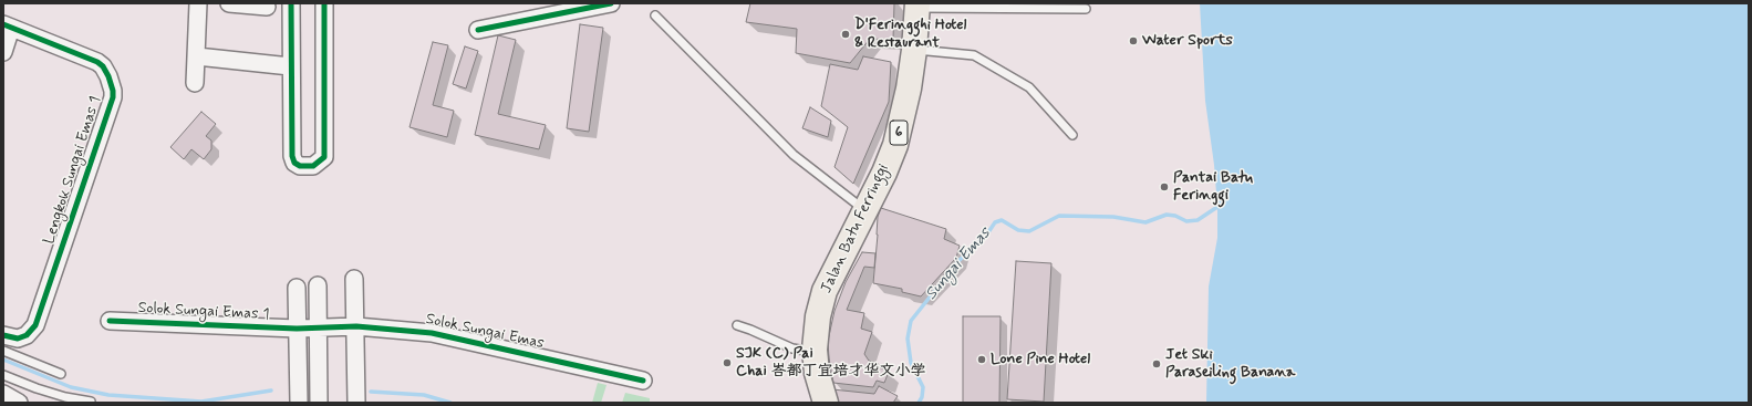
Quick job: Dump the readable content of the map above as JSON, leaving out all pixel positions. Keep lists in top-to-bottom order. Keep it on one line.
{"streets":{"main road":["6","Jalan Batu Ferringgi"],"street":["Lengkok Sungai Emas 1","Solok Sungai Emas 1","Solok Sungai Emas"]},"crossings":[["Solok Sungai Emas 1","Solok Sungai Emas"]],"water":["Sungai Emas"],"places":["D'Feringghi Hotel & Restaurant","Water Sports","Pantai Batu Feringgi","Lone Pine Hotel","SJK (C) Pai Chai 峇都丁宜培才华文小学","Jet Ski Paraseiling Banana"]}
